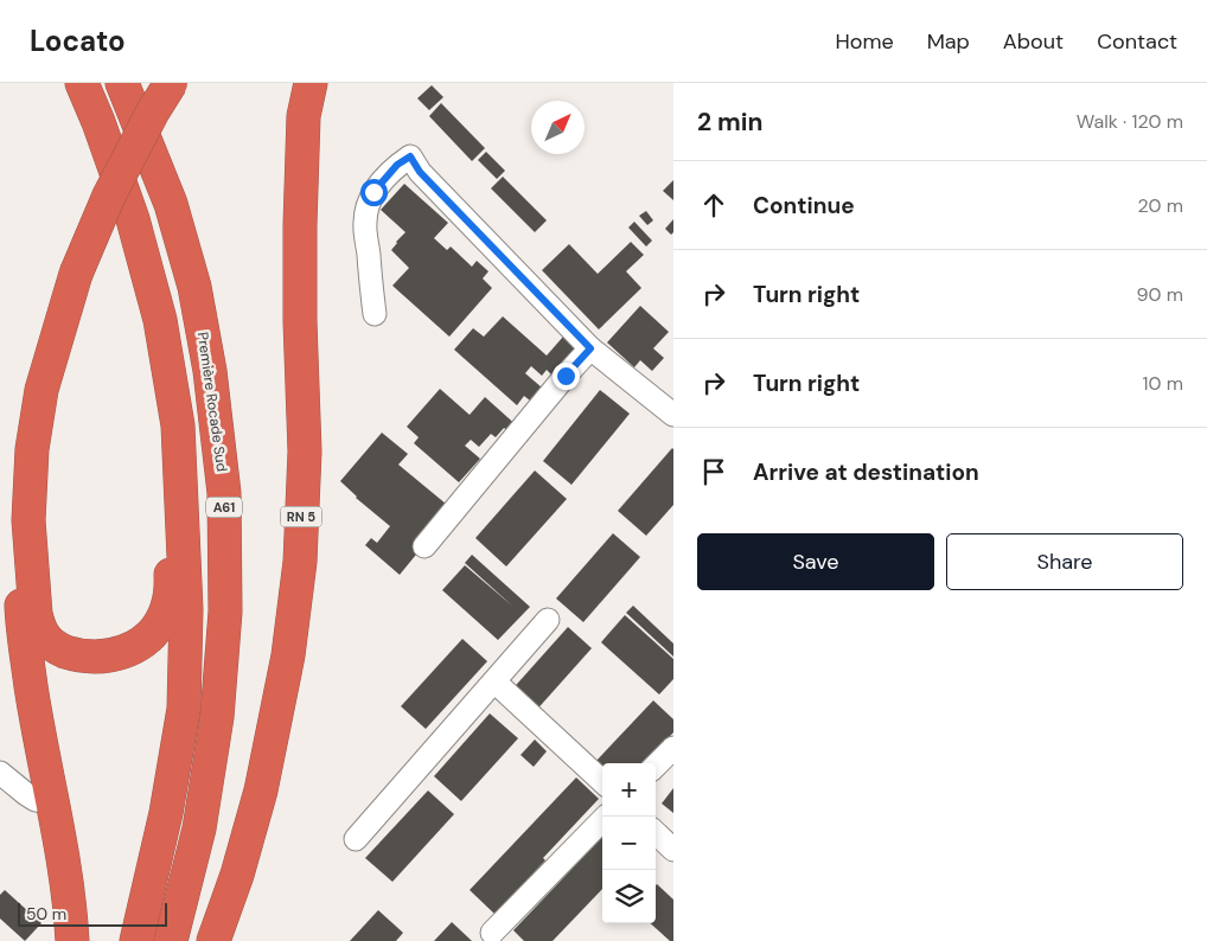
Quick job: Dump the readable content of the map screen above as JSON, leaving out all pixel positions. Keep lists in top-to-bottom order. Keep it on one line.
{"streets":{"highway":["Première Rocade Sud","A61","RN 5"]},"scale_bar":"50 m","north":"top right","page":{"header":"Locato","nav":["Home","Map","About","Contact"],"heading":["2 min","Walk · 120 m"],"list":[["Continue","20 m"],["Turn right","90 m"],["Turn right","10 m"],"Arrive at destination"],"buttons":["Save","Share"],"map_buttons":["+","−"],"scale":"50 m"}}
